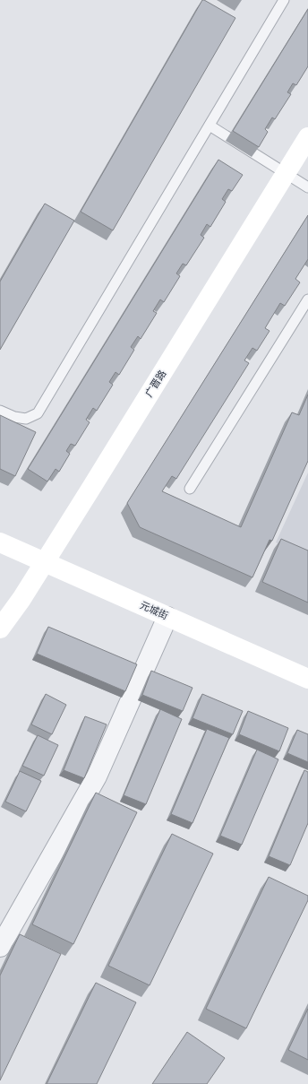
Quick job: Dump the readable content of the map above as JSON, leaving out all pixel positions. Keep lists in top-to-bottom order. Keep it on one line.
{"streets":{"street":["广晋路","元城街"]},"crossings":[["广晋路","元城街"]]}
